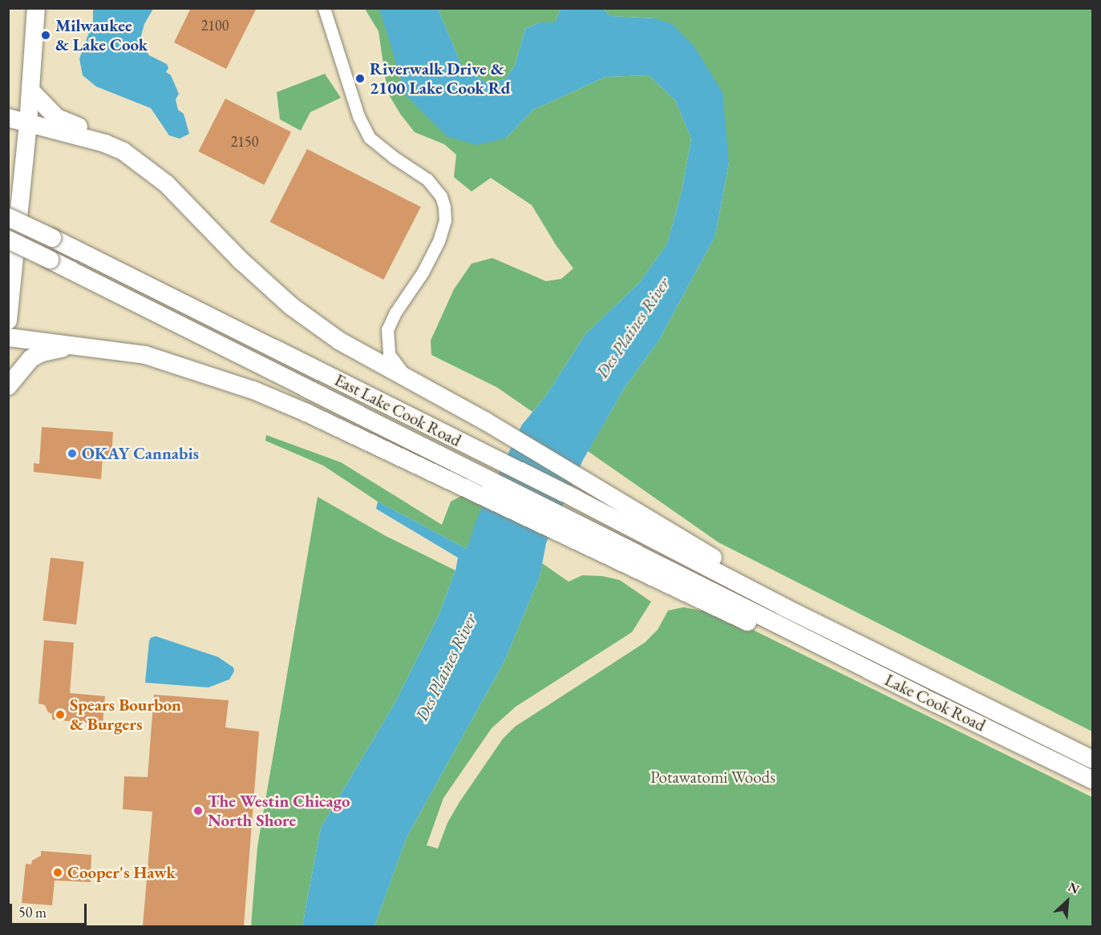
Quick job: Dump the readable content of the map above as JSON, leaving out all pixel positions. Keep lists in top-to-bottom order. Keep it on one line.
{"streets":{"main road":["East Lake Cook Road","Lake Cook Road"]},"crossings":[["East Lake Cook Road","Lake Cook Road"]],"water":["Des Plaines River"],"parks":["Potawatomi Woods"],"places":["Milwaukee & Lake Cook","Riverwalk Drive & 2100 Lake Cook Rd","OKAY Cannabis","Spears Bourbon & Burgers","The Westin Chicago North Shore","Cooper's Hawk"],"house_numbers":["2100","2150"],"scale_bar":"50 m","north":"top right"}
